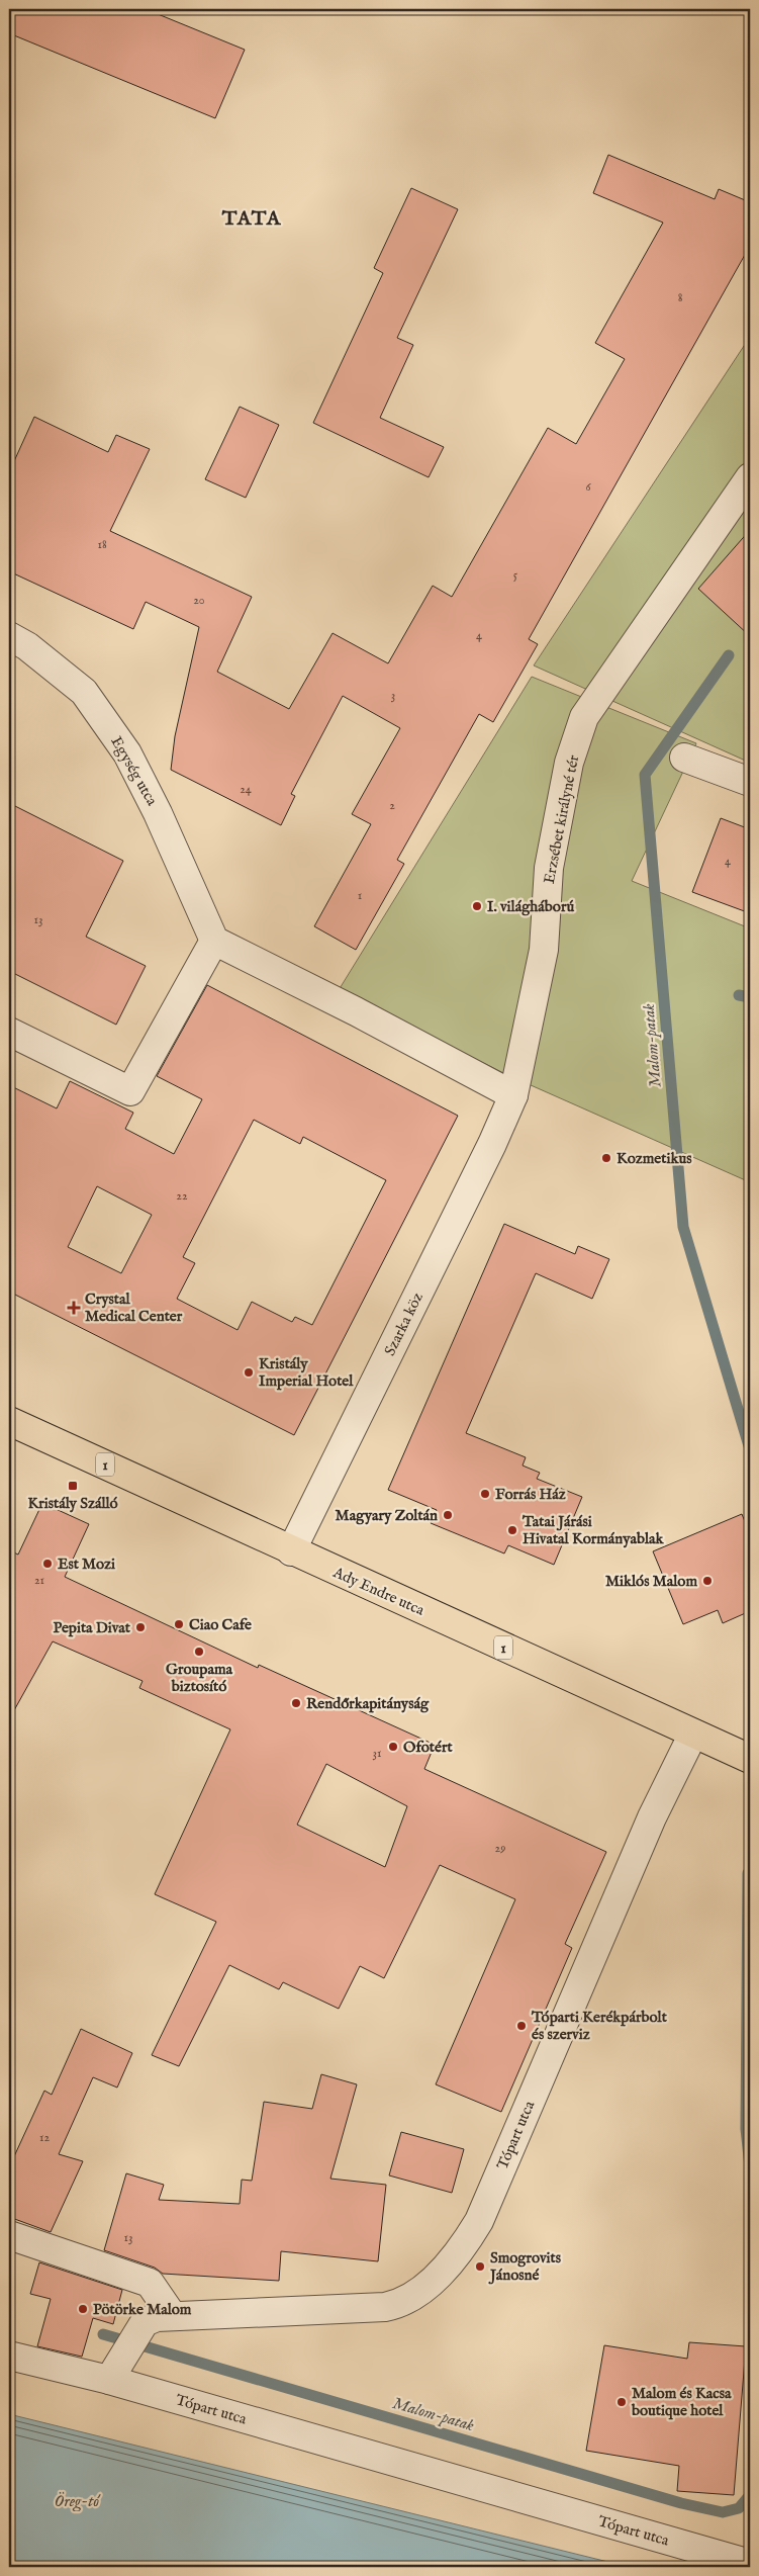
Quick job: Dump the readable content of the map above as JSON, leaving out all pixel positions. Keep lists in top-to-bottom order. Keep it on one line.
{"streets":{"main road":["1","Ady Endre utca"],"street":["Egység utca","Erzsébet királyné tér","Szarka köz","Tópart utca"]},"crossings":[["Erzsébet királyné tér","Szarka köz"],["Szarka köz","Ady Endre utca"],["Ady Endre utca","Tópart utca"]],"districts":["TATA"],"water":["Malom-patak","Öreg-tó"],"places":{"other":["I. világháború","Kozmetikus","Kristály Imperial Hotel","Forrás Ház","Magyary Zoltán","Tatai Járási Hivatal Kormányablak","Est Mozi","Miklós Malom","Ciao Cafe","Pepita Divat","Groupama biztosító","Rendőrkapitányság","Ofotért","Tóparti Kerékpárbolt és szerviz","Smogrovits Jánosné","Pötörke Malom","Malom és Kacsa boutique hotel"],"health":["Crystal Medical Center"],"transit":["Kristály Szálló"]},"house_numbers":["8","6","18","5","20","4","3","24","2","4","1","13","22","21","31","29","12","13"]}
